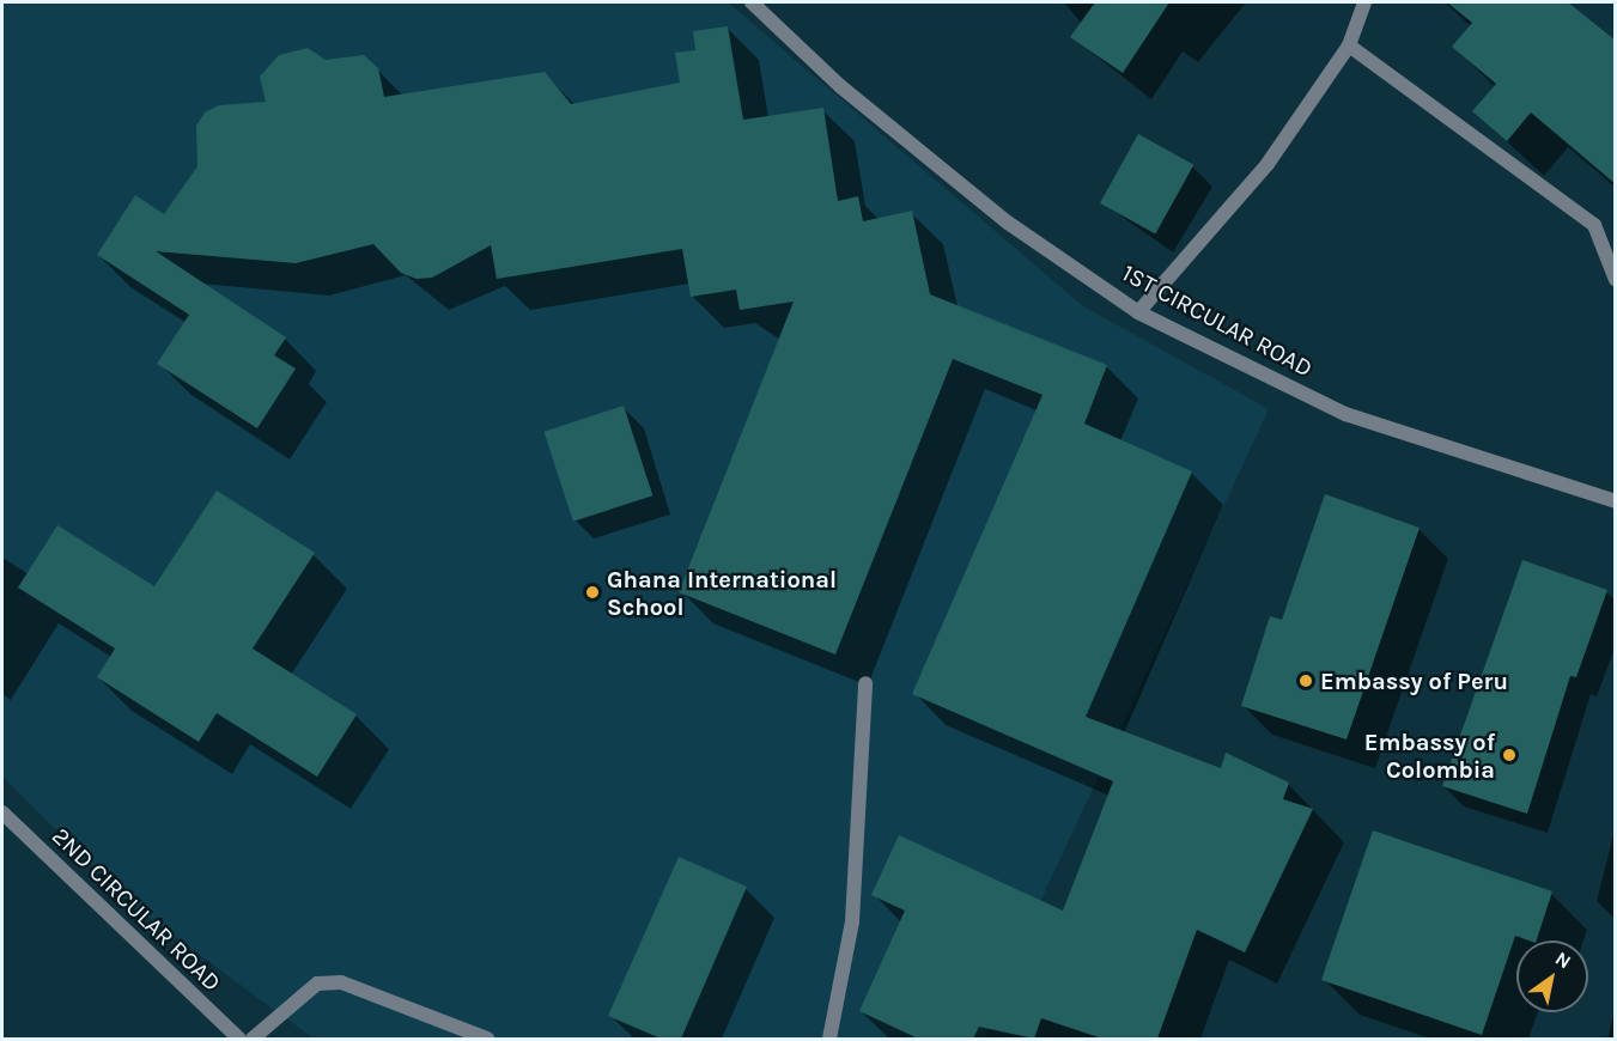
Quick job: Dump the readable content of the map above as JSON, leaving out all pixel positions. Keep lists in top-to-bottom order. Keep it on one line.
{"streets":{"street":["1ST CIRCULAR ROAD","2ND CIRCULAR ROAD"]},"places":["Ghana International School","Embassy of Peru","Embassy of Colombia"],"north":"top right"}
